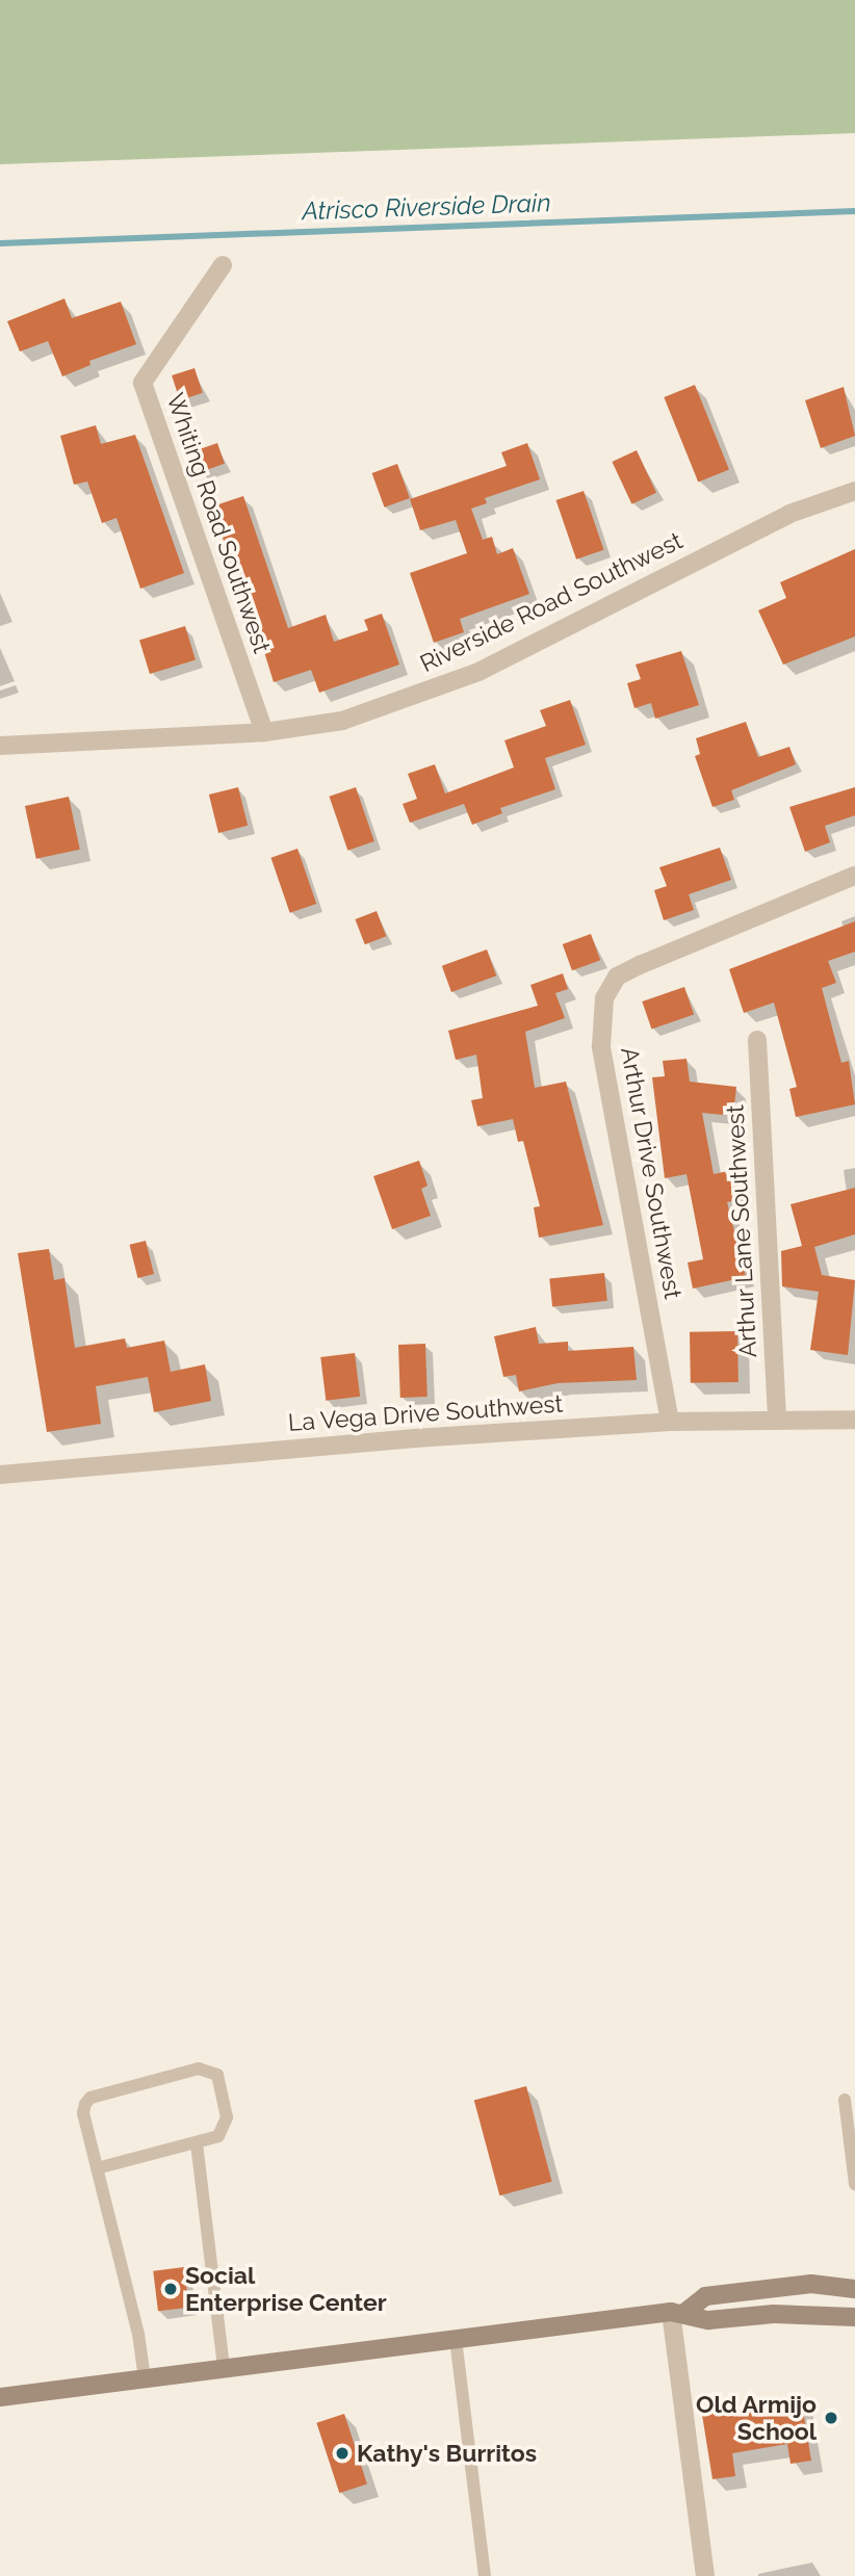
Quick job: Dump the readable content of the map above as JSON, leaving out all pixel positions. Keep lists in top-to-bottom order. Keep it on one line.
{"streets":{"street":["Whiting Road Southwest","Riverside Road Southwest","Arthur Drive Southwest","Arthur Lane Southwest","La Vega Drive Southwest"]},"crossings":[["Whiting Road Southwest","Riverside Road Southwest"],["Arthur Drive Southwest","La Vega Drive Southwest"],["Arthur Lane Southwest","La Vega Drive Southwest"]],"water":["Atrisco Riverside Drain"],"places":["Social Enterprise Center","Old Armijo School","Kathy's Burritos"]}
